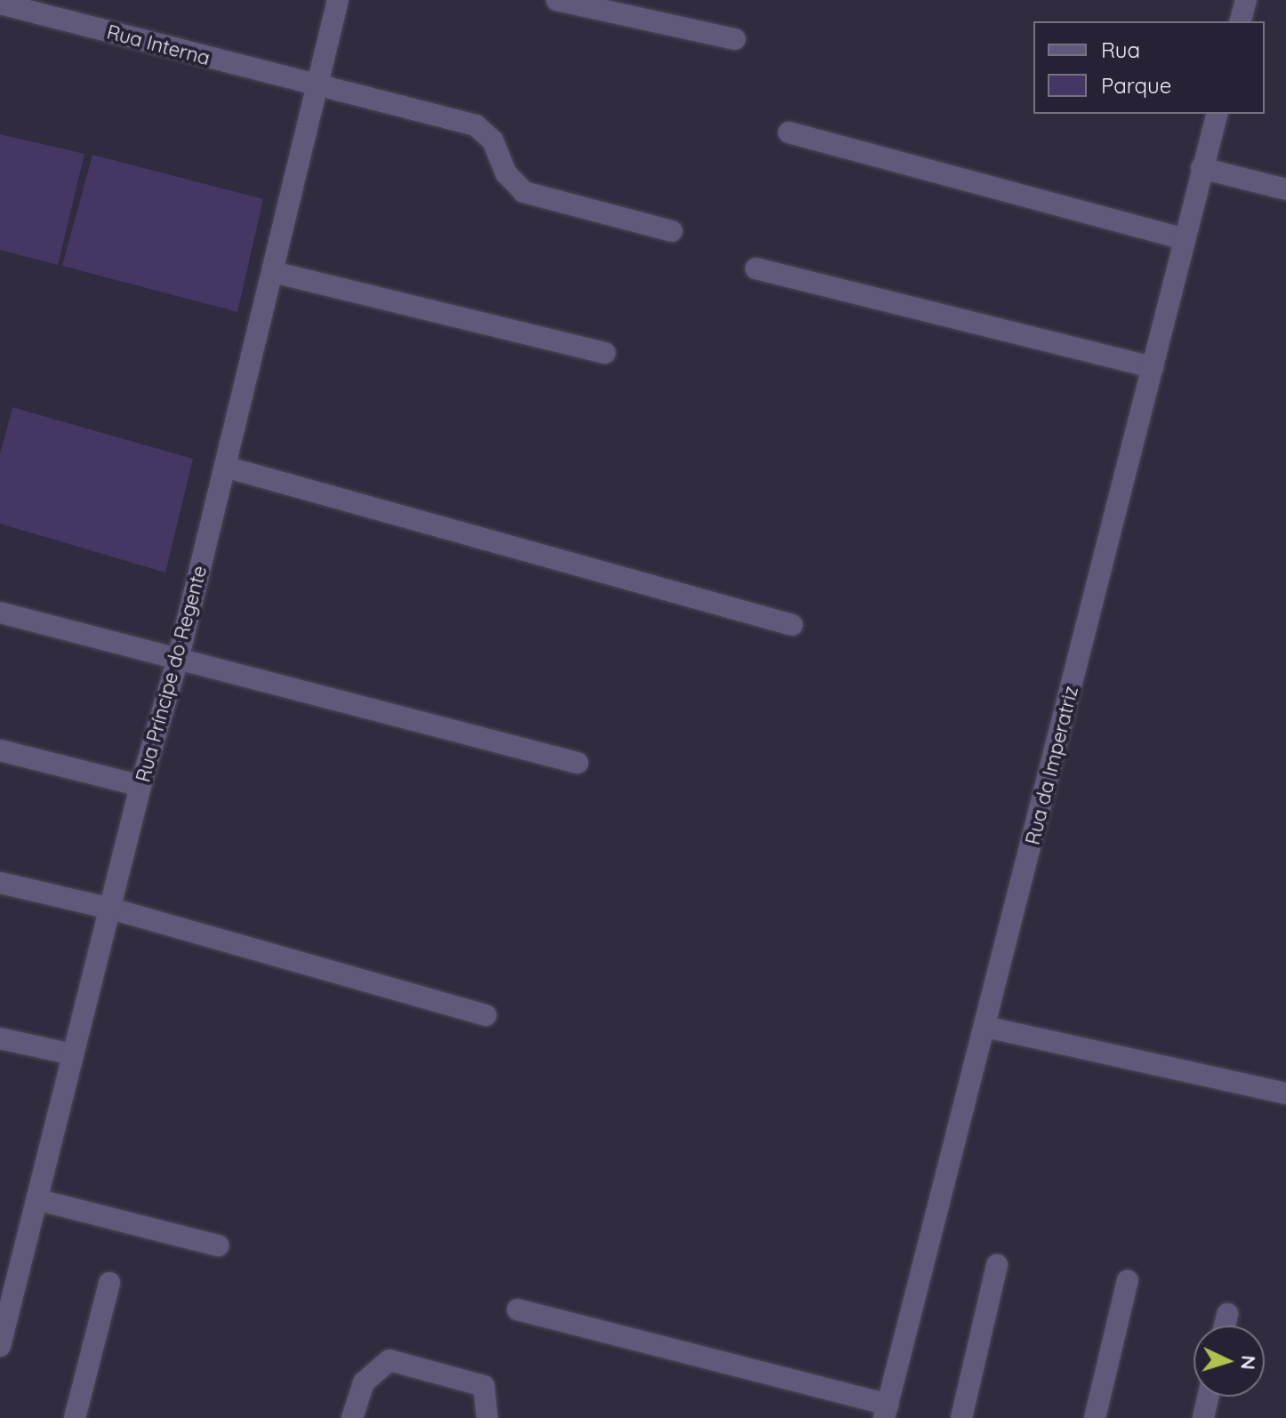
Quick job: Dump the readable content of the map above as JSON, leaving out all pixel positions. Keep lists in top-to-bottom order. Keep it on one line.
{"streets":{"street":["Rua Interna","Rua Príncipe do Regente","Rua da Imperatriz"]},"crossings":[["Rua Interna","Rua Príncipe do Regente"]],"legend":["Rua","Parque"],"north":"right"}
